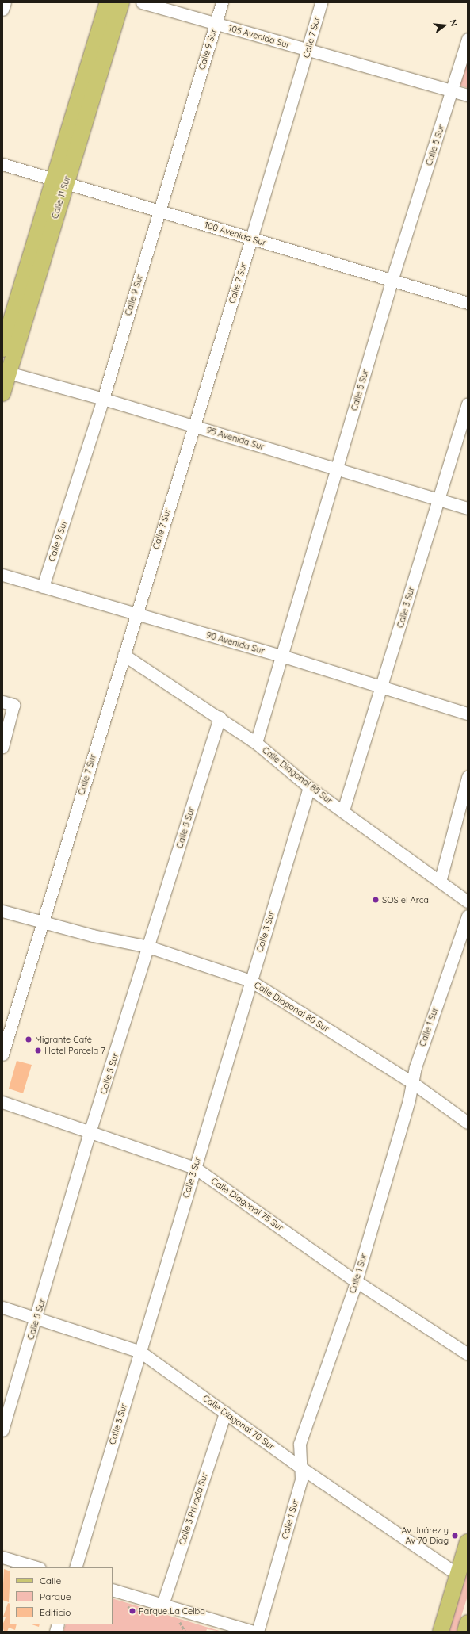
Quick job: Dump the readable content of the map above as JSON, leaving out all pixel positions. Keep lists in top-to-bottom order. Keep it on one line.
{"streets":{"main road":["Calle 11 Sur"],"street":["105 Avenida Sur","Calle 7 Sur","Calle 9 Sur","Calle 5 Sur","100 Avenida Sur","95 Avenida Sur","Calle 3 Sur","90 Avenida Sur","Calle Diagonal 85 Sur","Calle Diagonal 80 Sur","Calle 1 Sur","Calle Diagonal 75 Sur","Calle Diagonal 70 Sur","Calle 3 Privada Sur"]},"crossings":[["105 Avenida Sur","Calle 7 Sur"],["105 Avenida Sur","Calle 9 Sur"],["105 Avenida Sur","Calle 5 Sur"],["Calle 7 Sur","100 Avenida Sur"],["Calle 7 Sur","95 Avenida Sur"],["Calle 7 Sur","90 Avenida Sur"],["Calle 7 Sur","Calle Diagonal 85 Sur"],["Calle 7 Sur","Calle Diagonal 80 Sur"],["Calle 9 Sur","100 Avenida Sur"],["Calle 9 Sur","95 Avenida Sur"],["Calle 9 Sur","90 Avenida Sur"],["Calle 5 Sur","100 Avenida Sur"],["Calle 5 Sur","95 Avenida Sur"],["Calle 5 Sur","90 Avenida Sur"],["Calle 5 Sur","Calle Diagonal 85 Sur"],["Calle 5 Sur","Calle Diagonal 80 Sur"],["Calle 5 Sur","Calle Diagonal 75 Sur"],["Calle 5 Sur","Calle Diagonal 70 Sur"],["Calle 11 Sur","100 Avenida Sur"],["Calle 11 Sur","95 Avenida Sur"],["95 Avenida Sur","Calle 3 Sur"],["Calle 3 Sur","90 Avenida Sur"],["Calle 3 Sur","Calle Diagonal 85 Sur"],["Calle 3 Sur","Calle Diagonal 80 Sur"],["Calle 3 Sur","Calle Diagonal 75 Sur"],["Calle 3 Sur","Calle Diagonal 70 Sur"],["Calle Diagonal 80 Sur","Calle 1 Sur"],["Calle 1 Sur","Calle Diagonal 75 Sur"],["Calle 1 Sur","Calle Diagonal 70 Sur"],["Calle Diagonal 70 Sur","Calle 3 Privada Sur"]],"places":["SOS el Arca","Migrante Café","Hotel Parcela 7","Av Juárez y Av 70 Diag","Parque La Ceiba"],"legend":["Calle","Parque","Edificio"],"north":"right"}
